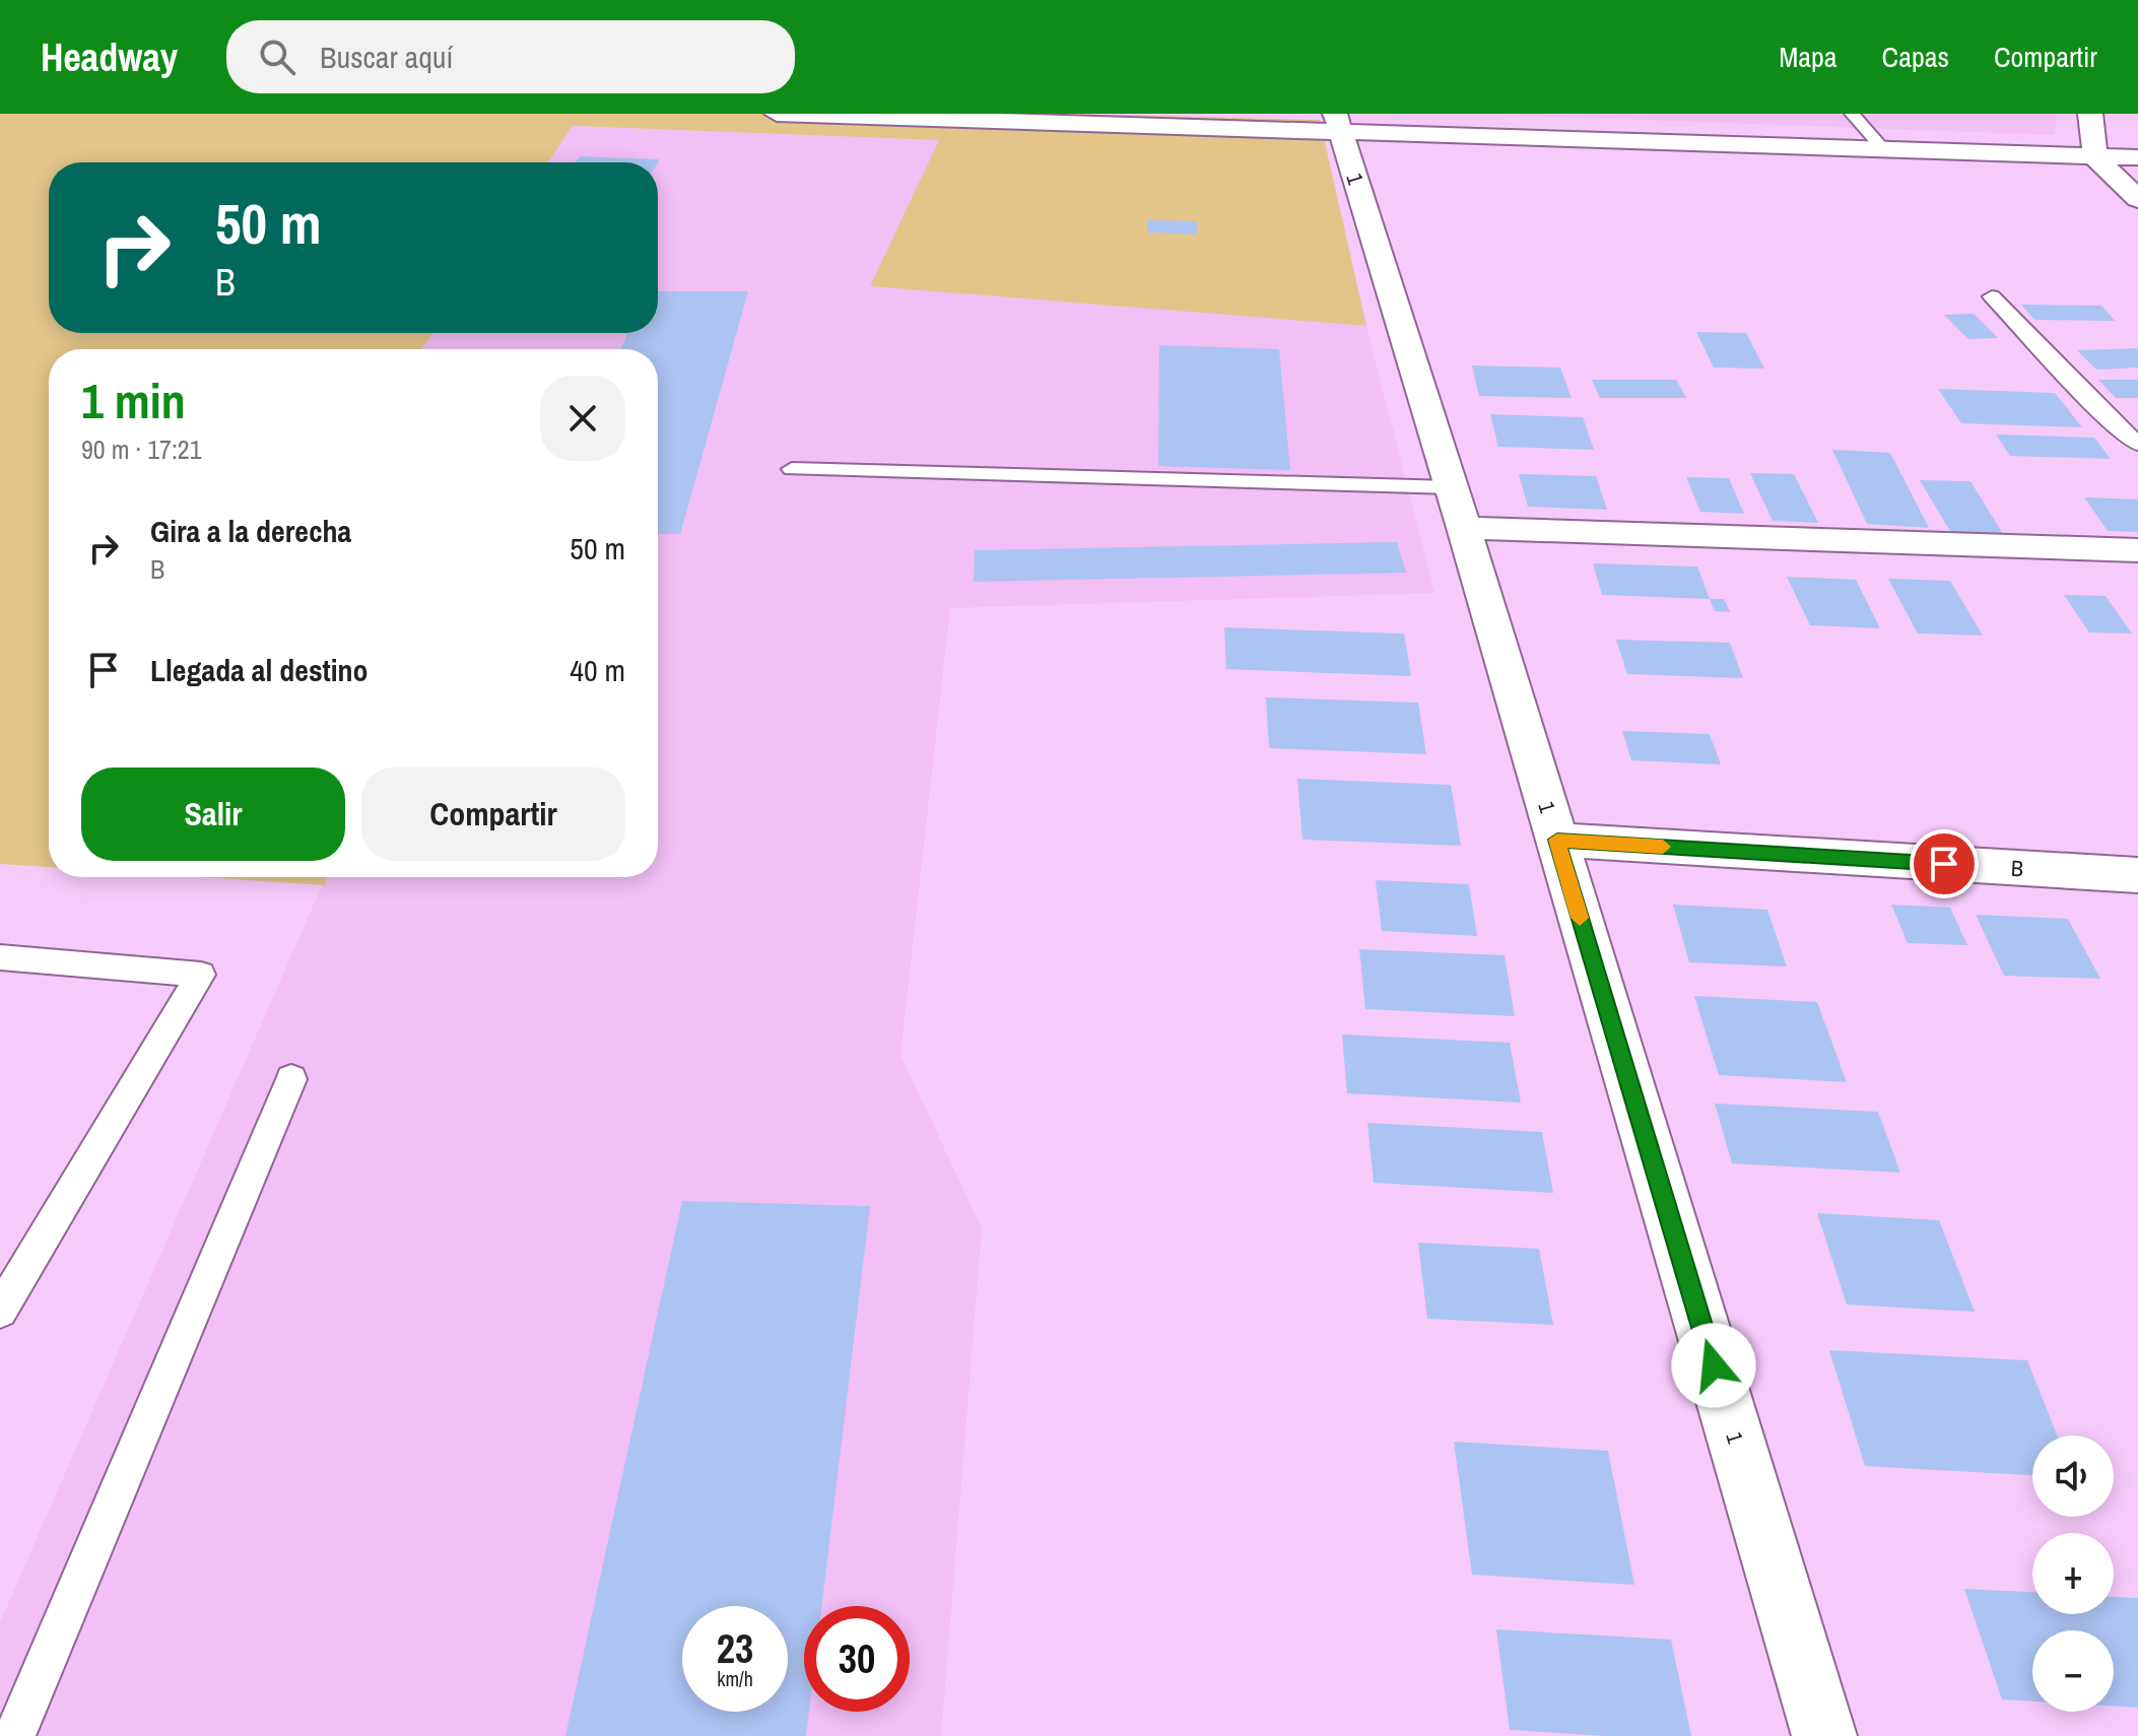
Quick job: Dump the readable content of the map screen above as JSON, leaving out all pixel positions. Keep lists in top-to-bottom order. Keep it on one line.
{"streets":{"street":["1","B"]},"crossings":[["1","B"]],"page":{"header":"Headway","search":"Buscar aquí","nav":["Mapa","Capas","Compartir"],"turn":["50 m","B"],"heading":["1 min","90 m · 17:21"],"list":[{"name":"Gira a la derecha","note":"B","value":"50 m"},{"name":"Llegada al destino","value":"40 m"}],"buttons":["Salir","Compartir"],"map_buttons":["+","−"],"speed":"23 km/h","limit":"30"}}
